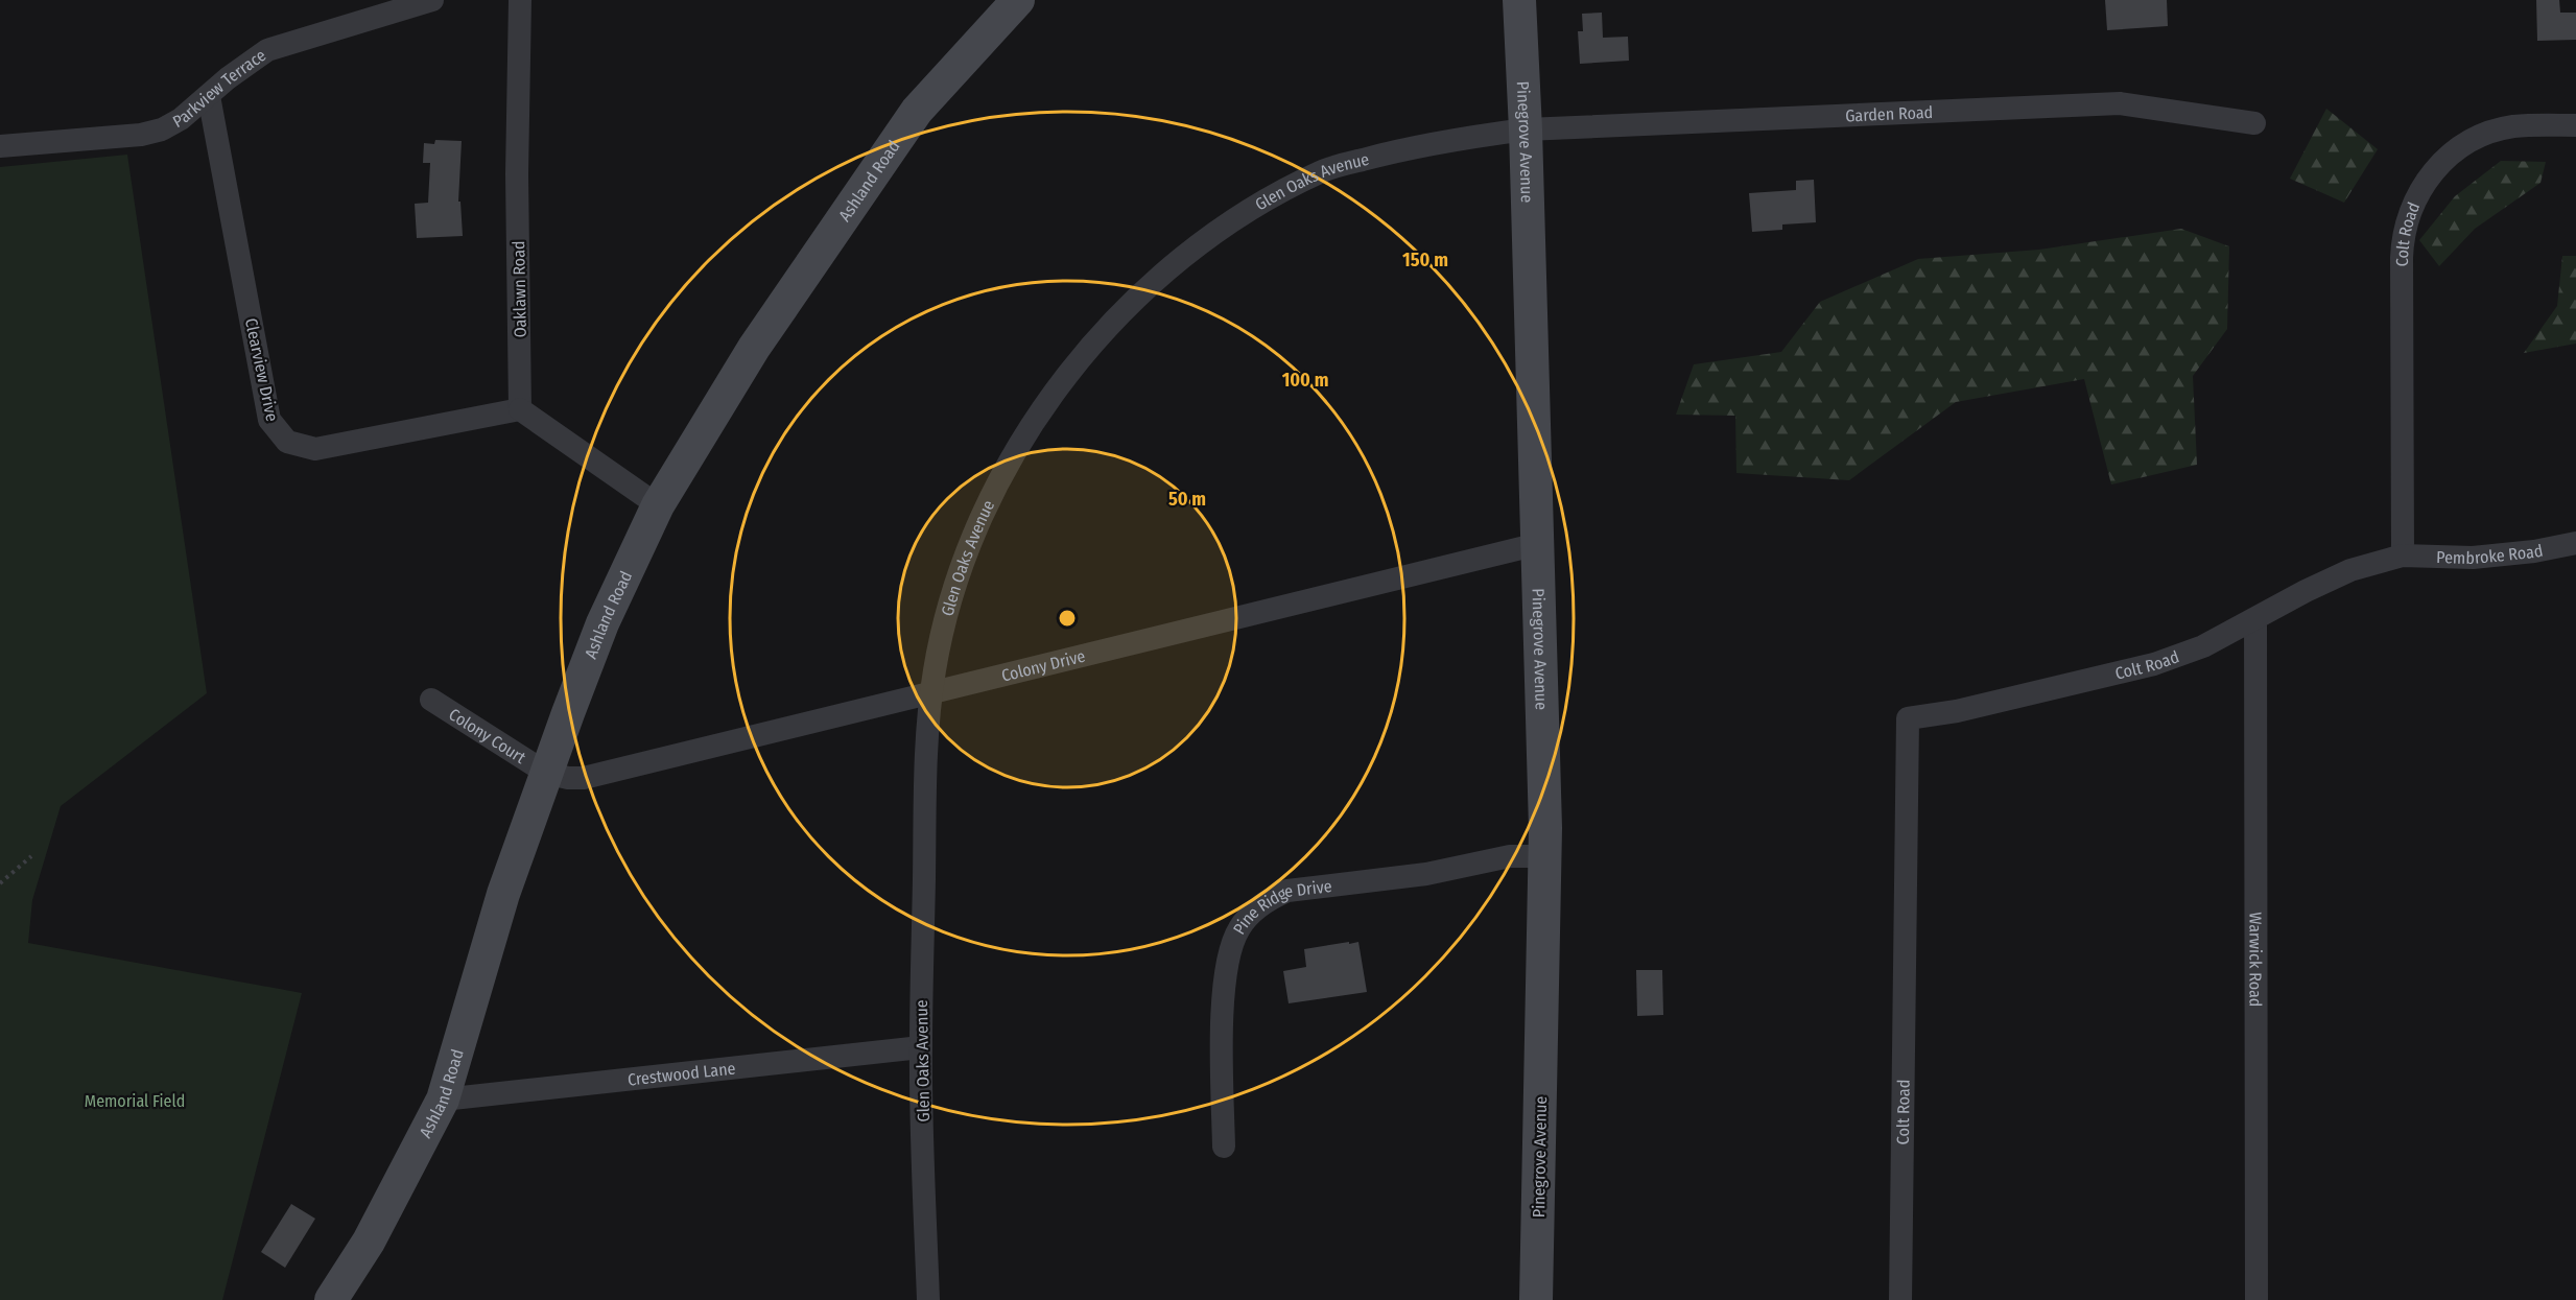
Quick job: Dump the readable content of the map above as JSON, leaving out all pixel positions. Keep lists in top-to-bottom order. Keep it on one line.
{"streets":{"street":["Parkview Terrace","Garden Road","Pinegrove Avenue","Ashland Road","Glen Oaks Avenue","Colt Road","Oaklawn Road","Clearview Drive","Pembroke Road","Colony Drive","Colony Court","Pine Ridge Drive","Warwick Road","Crestwood Lane"]},"crossings":[["Parkview Terrace","Clearview Drive"],["Garden Road","Pinegrove Avenue"],["Garden Road","Glen Oaks Avenue"],["Pinegrove Avenue","Glen Oaks Avenue"],["Pinegrove Avenue","Colony Drive"],["Pinegrove Avenue","Pine Ridge Drive"],["Ashland Road","Colony Drive"],["Ashland Road","Colony Court"],["Ashland Road","Crestwood Lane"],["Glen Oaks Avenue","Colony Drive"],["Glen Oaks Avenue","Crestwood Lane"],["Colt Road","Pembroke Road"],["Colt Road","Warwick Road"],["Oaklawn Road","Clearview Drive"],["Colony Drive","Colony Court"]],"parks":["Memorial Field"],"rings":["150 m","100 m","50 m"]}
